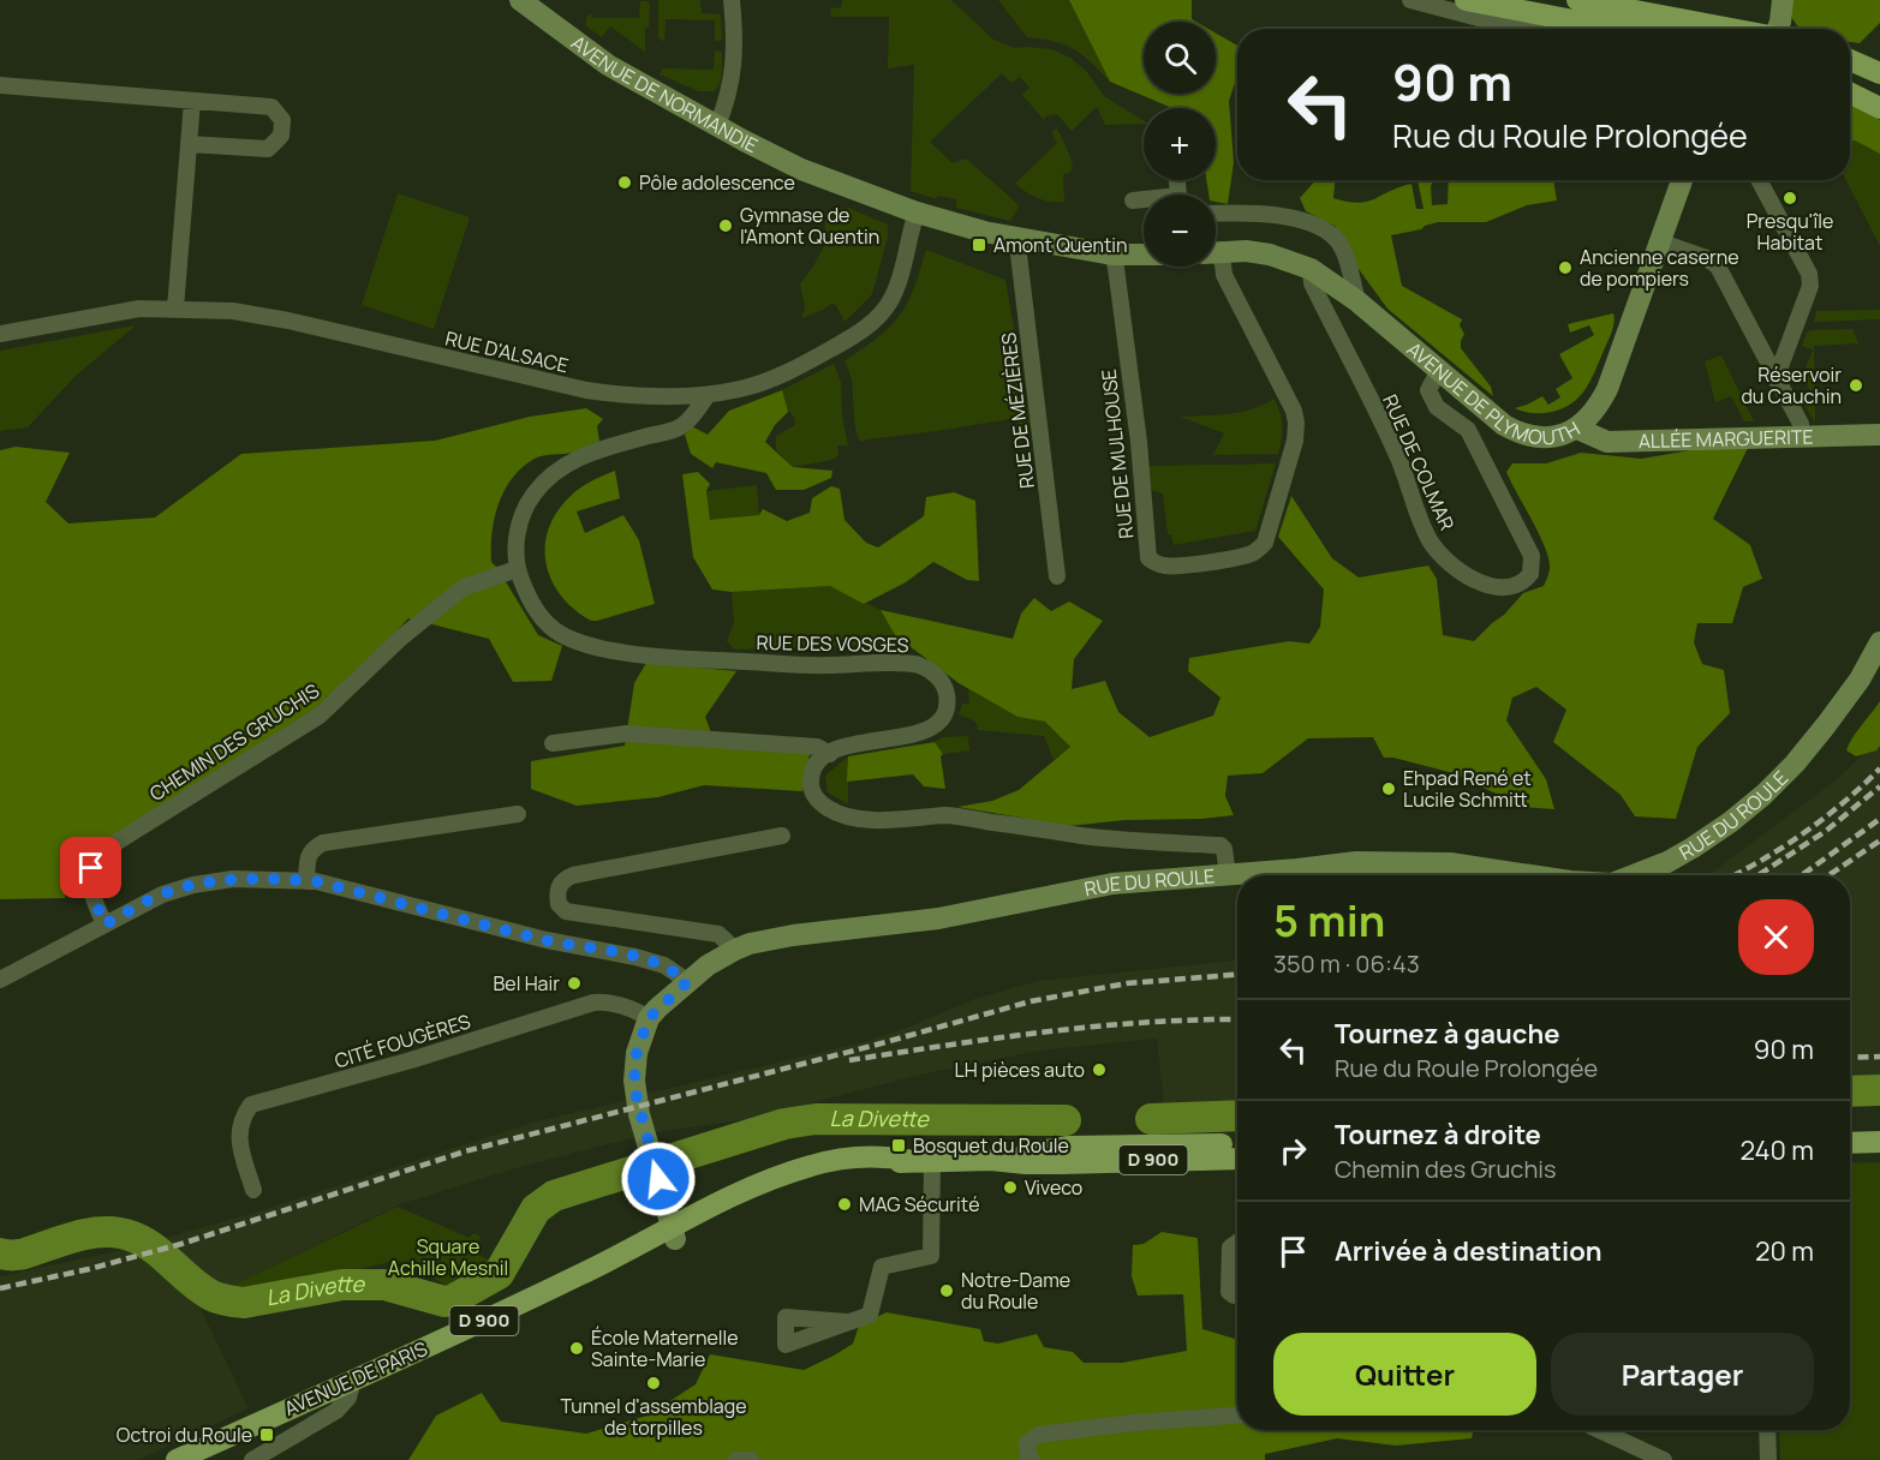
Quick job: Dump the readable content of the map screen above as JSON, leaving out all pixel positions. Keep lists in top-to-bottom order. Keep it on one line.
{"streets":{"main road":["D 900","AVENUE DE PARIS"],"street":["AVENUE DE NORMANDIE","RUE D'ALSACE","AVENUE DE PLYMOUTH","RUE DE MÉZIÈRES","ALLÉE MARGUERITE","RUE DE MULHOUSE","RUE DE COLMAR","RUE DES VOSGES","CHEMIN DES GRUCHIS","RUE DU ROULE","CITÉ FOUGÈRES"]},"crossings":[["AVENUE DE NORMANDIE","RUE D'ALSACE"],["AVENUE DE NORMANDIE","RUE DE MÉZIÈRES"],["RUE D'ALSACE","RUE DES VOSGES"],["AVENUE DE PLYMOUTH","ALLÉE MARGUERITE"],["AVENUE DE PLYMOUTH","RUE DE COLMAR"],["RUE DES VOSGES","CHEMIN DES GRUCHIS"],["RUE DU ROULE","CITÉ FOUGÈRES"],["RUE DU ROULE","AVENUE DE PARIS"]],"water":["La Divette"],"parks":["Square Achille Mesnil"],"places":{"other":["Pôle adolescence","Presqu'île Habitat","Gymnase de l'Amont Quentin","Ancienne caserne de pompiers","Réservoir du Cauchin","Ehpad René et Lucile Schmitt","Bel Hair","LH pièces auto","Viveco","MAG Sécurité","Notre-Dame du Roule","École Maternelle Sainte-Marie","Tunnel d'assemblage de torpilles"],"transit":["Amont Quentin","Bosquet du Roule","Octroi du Roule"]},"page":{"map_buttons":["+","−"],"turn":["90 m","Rue du Roule Prolongée"],"heading":["5 min","350 m · 06:43"],"list":[{"name":"Tournez à gauche","note":"Rue du Roule Prolongée","value":"90 m"},{"name":"Tournez à droite","note":"Chemin des Gruchis","value":"240 m"},{"name":"Arrivée à destination","value":"20 m"}],"buttons":["Quitter","Partager"]}}
